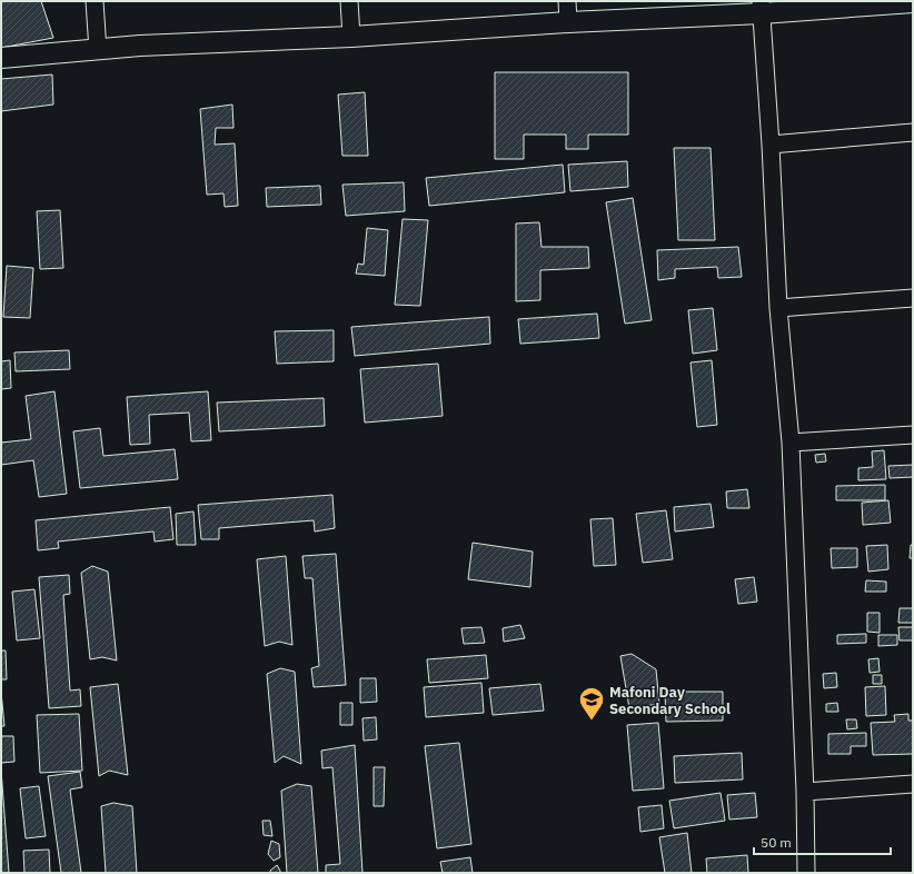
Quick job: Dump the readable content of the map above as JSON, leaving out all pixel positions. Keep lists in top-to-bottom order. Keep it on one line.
{"places":{"school or university":["Mafoni Day Secondary School"]},"scale_bar":"50 m"}
